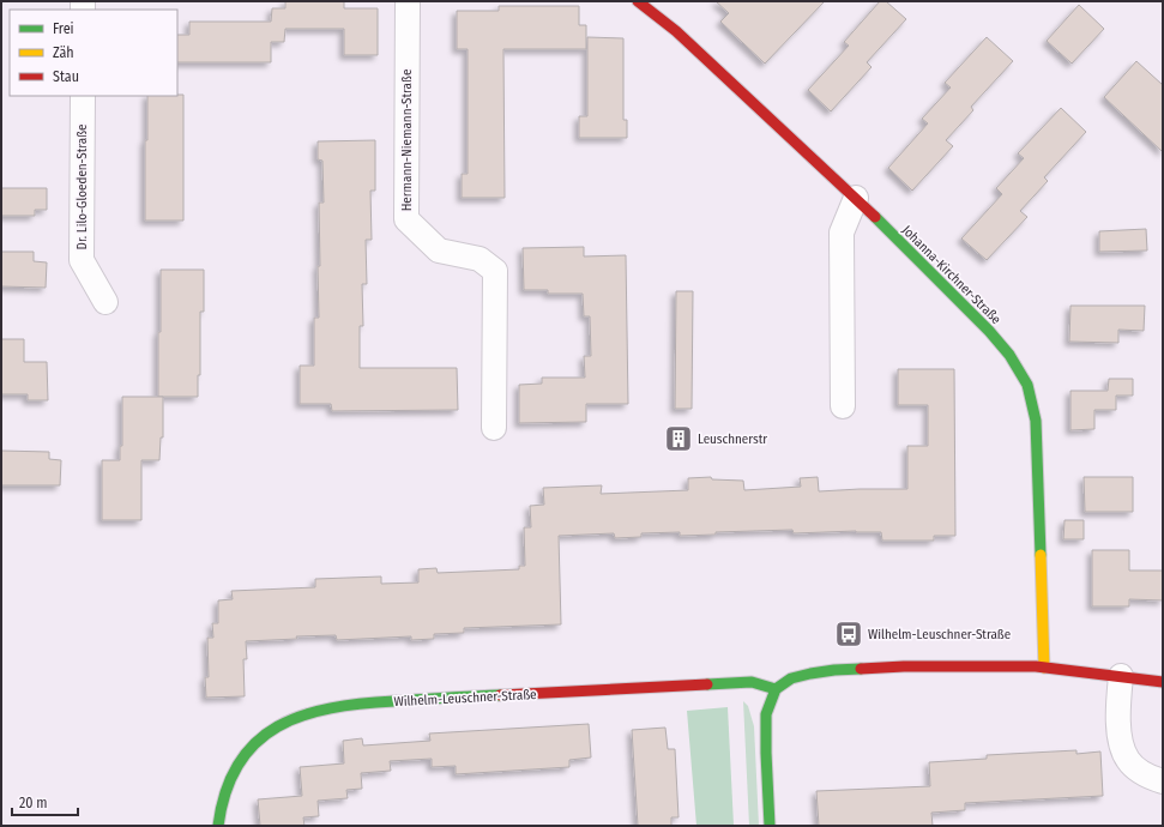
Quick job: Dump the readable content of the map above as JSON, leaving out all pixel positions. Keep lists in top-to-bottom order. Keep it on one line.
{"streets":{"street":["Hermann-Niemann-Straße","Dr. Lilo-Gloeden-Straße","Johanna-Kirchner-Straße","Wilhelm-Leuschner-Straße"]},"places":{"building":["Leuschnerstr"],"bus stop":["Wilhelm-Leuschner-Straße"]},"legend":["Frei","Zäh","Stau"],"scale_bar":"20 m"}
